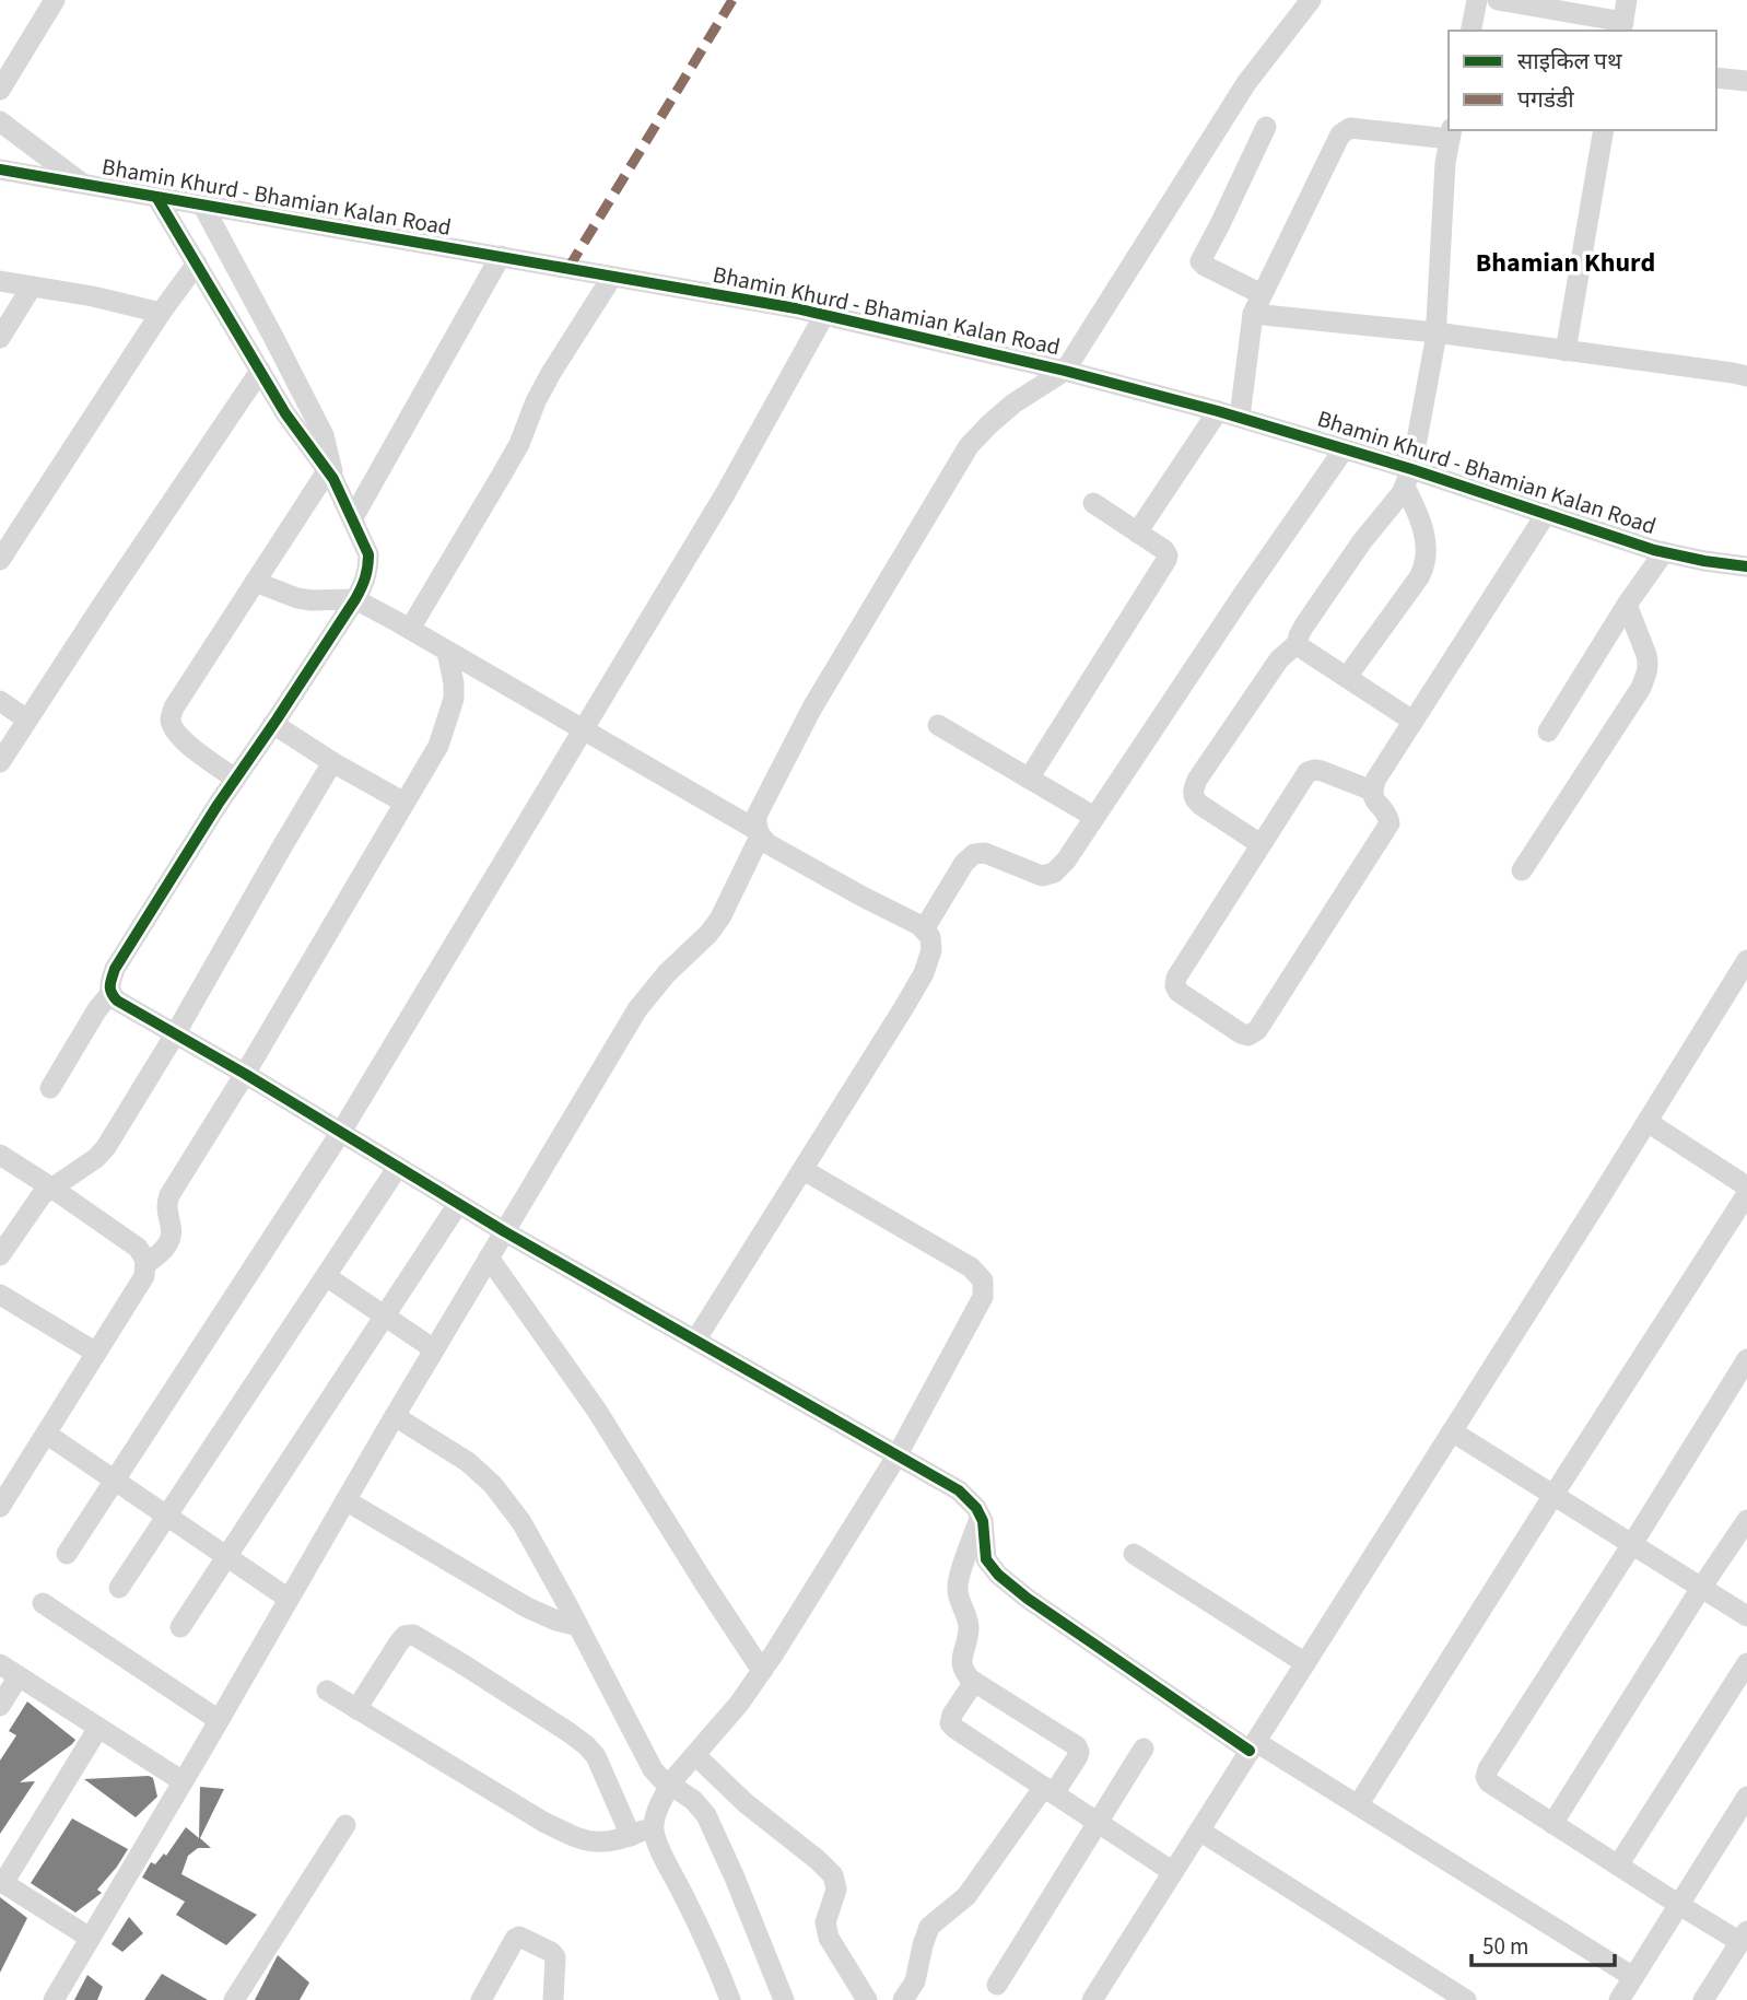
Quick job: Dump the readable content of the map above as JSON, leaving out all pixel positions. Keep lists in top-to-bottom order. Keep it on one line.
{"streets":{"street":["Bhamin Khurd - Bhamian Kalan Road"]},"districts":["Bhamian Khurd"],"legend":["साइकिल पथ","पगडंडी"],"scale_bar":"50 m"}
